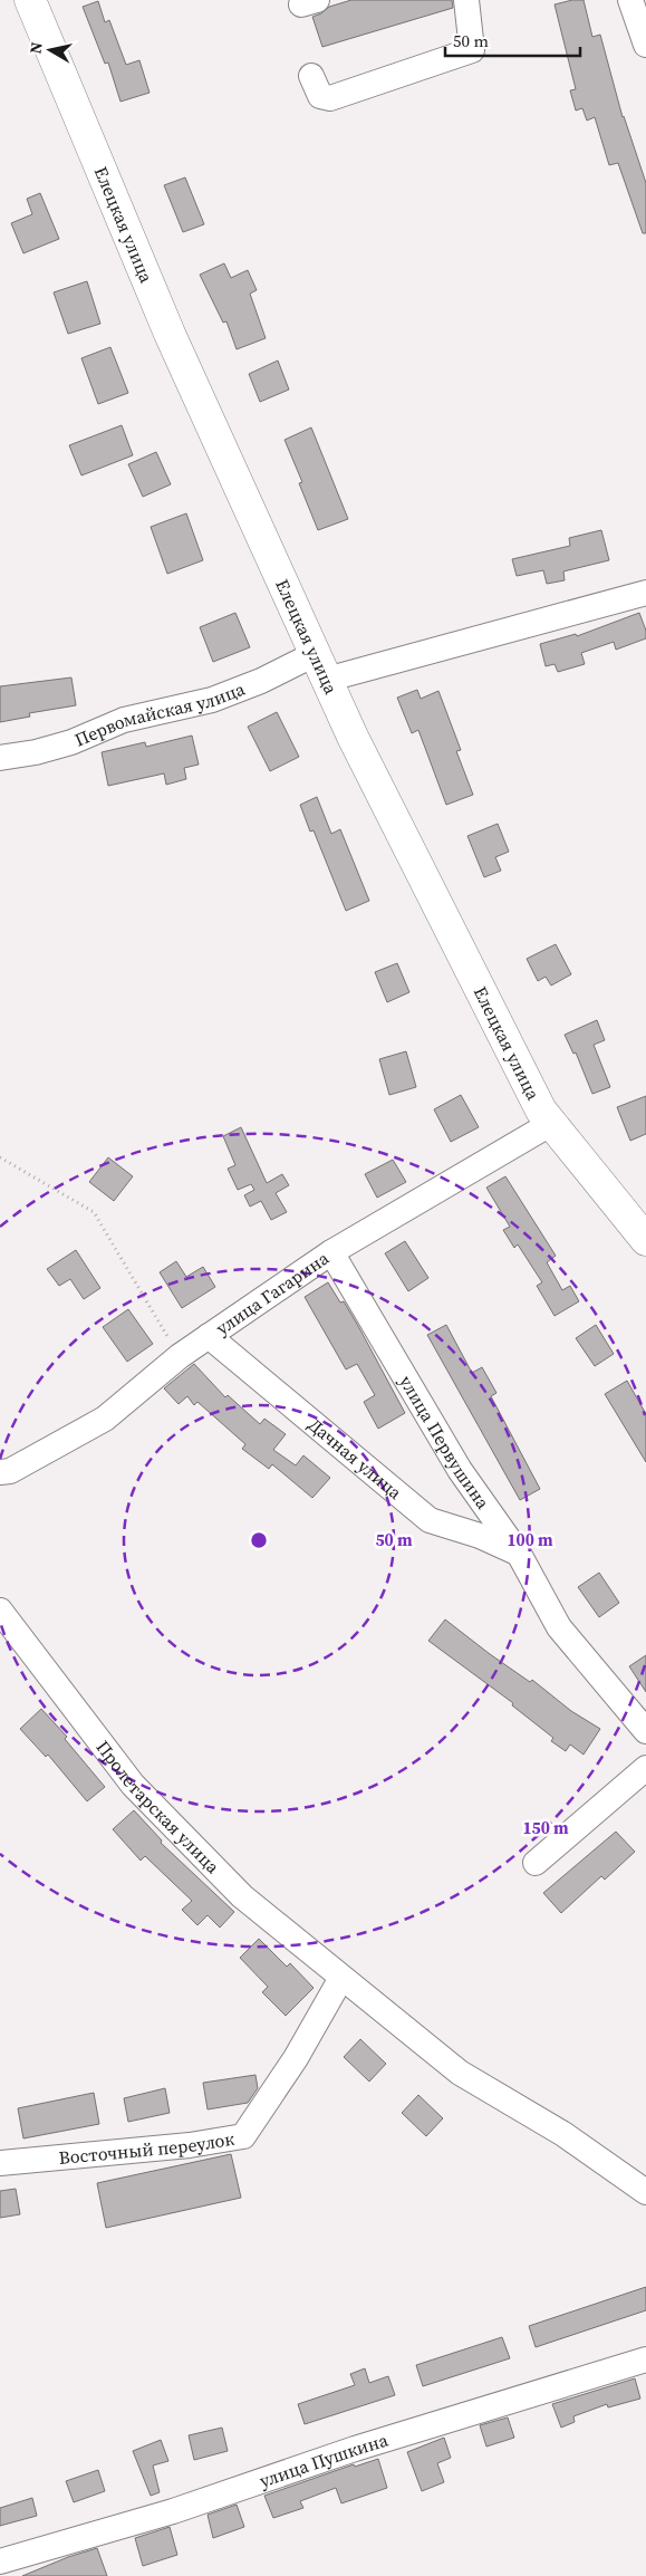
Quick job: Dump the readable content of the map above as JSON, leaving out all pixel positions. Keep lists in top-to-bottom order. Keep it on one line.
{"streets":{"main road":["Елецкая улица"],"street":["Первомайская улица","улица Гагарина","улица Первушина","Дачная улица","Пролетарская улица","Восточный переулок","улица Пушкина"]},"crossings":[["Елецкая улица","Первомайская улица"],["Елецкая улица","улица Гагарина"],["улица Гагарина","улица Первушина"],["улица Гагарина","Дачная улица"],["улица Первушина","Дачная улица"],["Пролетарская улица","Восточный переулок"]],"scale_bar":"50 m","north":"left","rings":["50 m","100 m","150 m"]}
